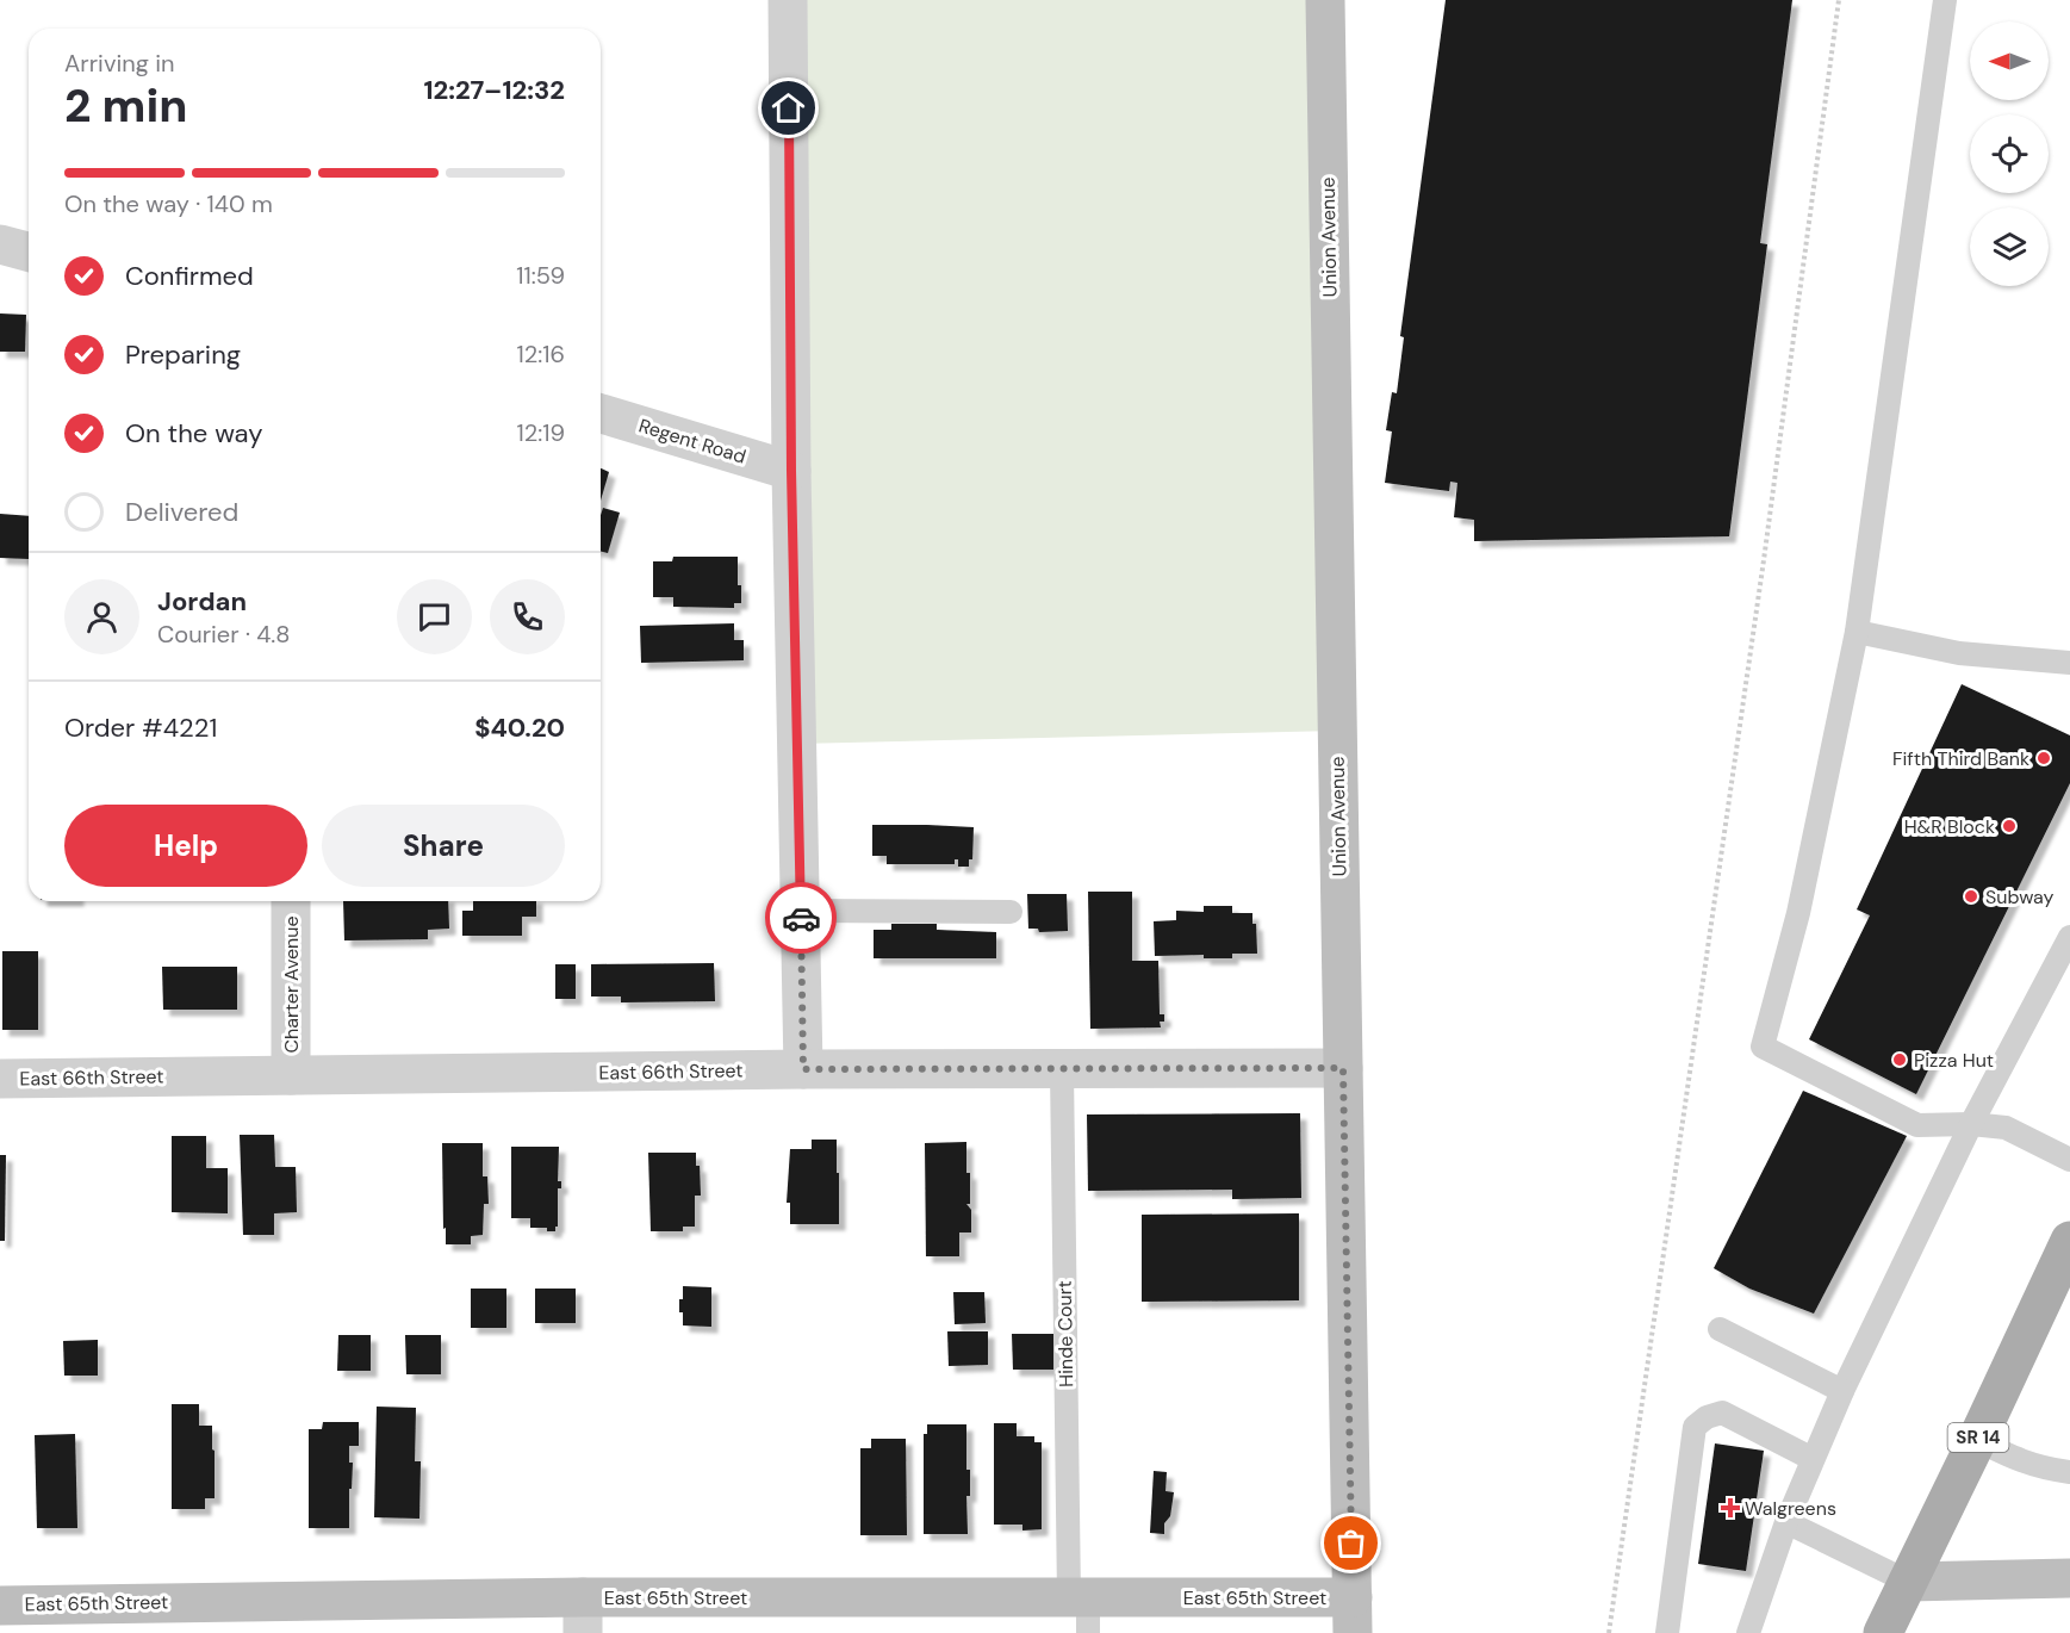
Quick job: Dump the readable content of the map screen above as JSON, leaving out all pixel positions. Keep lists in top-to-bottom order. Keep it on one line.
{"streets":{"main road":["Union Avenue","SR 14","East 65th Street"],"street":["Regent Road","Charter Avenue","East 66th Street"],"lane":["Hinde Court"]},"crossings":[["Union Avenue","East 66th Street"],["Union Avenue","East 65th Street"],["Charter Avenue","East 66th Street"],["East 66th Street","Hinde Court"],["Hinde Court","East 65th Street"]],"places":{"other":["Fifth Third Bank","H&R Block","Subway","Pizza Hut"],"health":["Walgreens"]},"north":"left","page":{"heading":["2 min","Arriving in","12:27–12:32"],"panel":["Jordan","Courier · 4.8","Order #4221","$40.20"],"bar":"On the way · 140 m","list":[["Confirmed","11:59"],["Preparing","12:16"],["On the way","12:19"],"Delivered"],"buttons":["Help","Share"]}}
